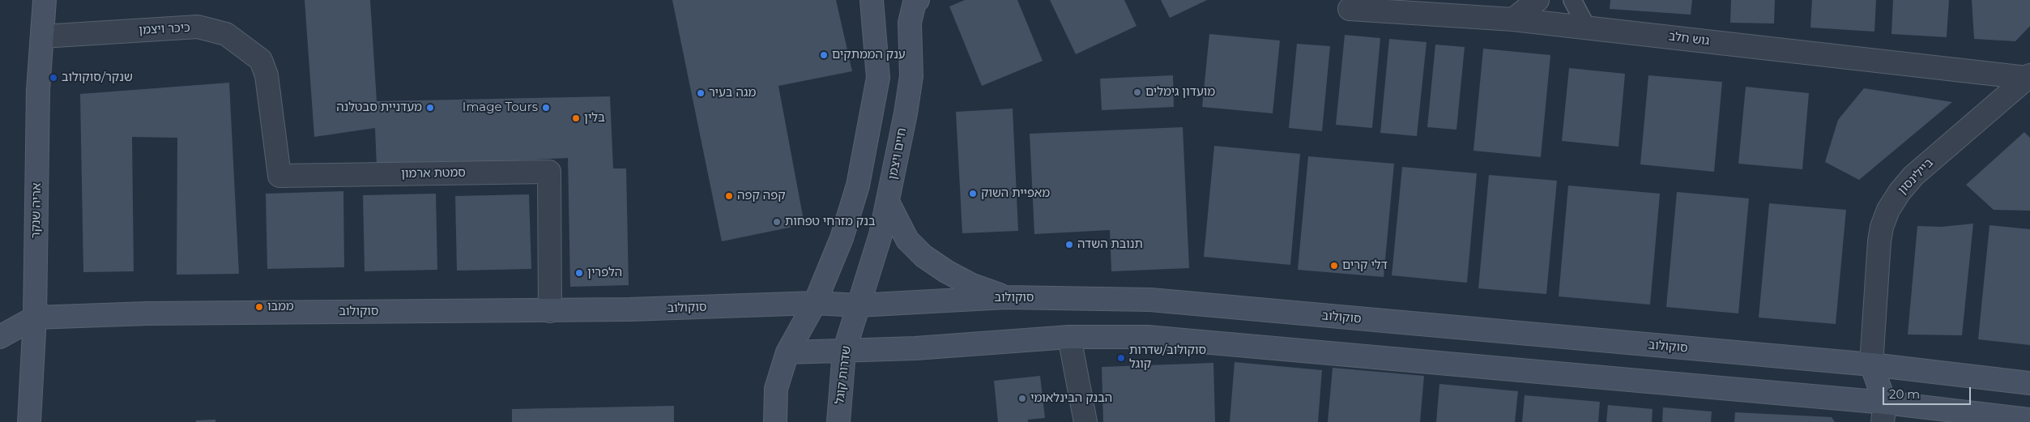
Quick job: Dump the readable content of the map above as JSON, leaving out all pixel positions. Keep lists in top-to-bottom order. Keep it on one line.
{"streets":{"street":["כיכר ויצמן","גוש חלב","חיים ויצמן","סמטת ארמון","ביילינסון","אריה שנקר","סוקולוב","שדרות קוגל"]},"crossings":[["כיכר ויצמן","סמטת ארמון"],["כיכר ויצמן","אריה שנקר"],["גוש חלב","ביילינסון"],["חיים ויצמן","סוקולוב"],["חיים ויצמן","שדרות קוגל"],["סמטת ארמון","סוקולוב"],["ביילינסון","סוקולוב"],["אריה שנקר","סוקולוב"],["סוקולוב","שדרות קוגל"]],"places":["ענק הממתקים","שנקר/סוקולוב","מועדון גימלים","מגה בעיר","מעדניית סבטלנה","Image Tours","בלין","מאפיית השוק","קפה קפה","בנק מזרחי טפחות","תנובת השדה","דלי קרים","הלפרין","ממבו","סוקולוב/שדרות קוגל","הבנק הבינלאומי"],"scale_bar":"20 m"}
